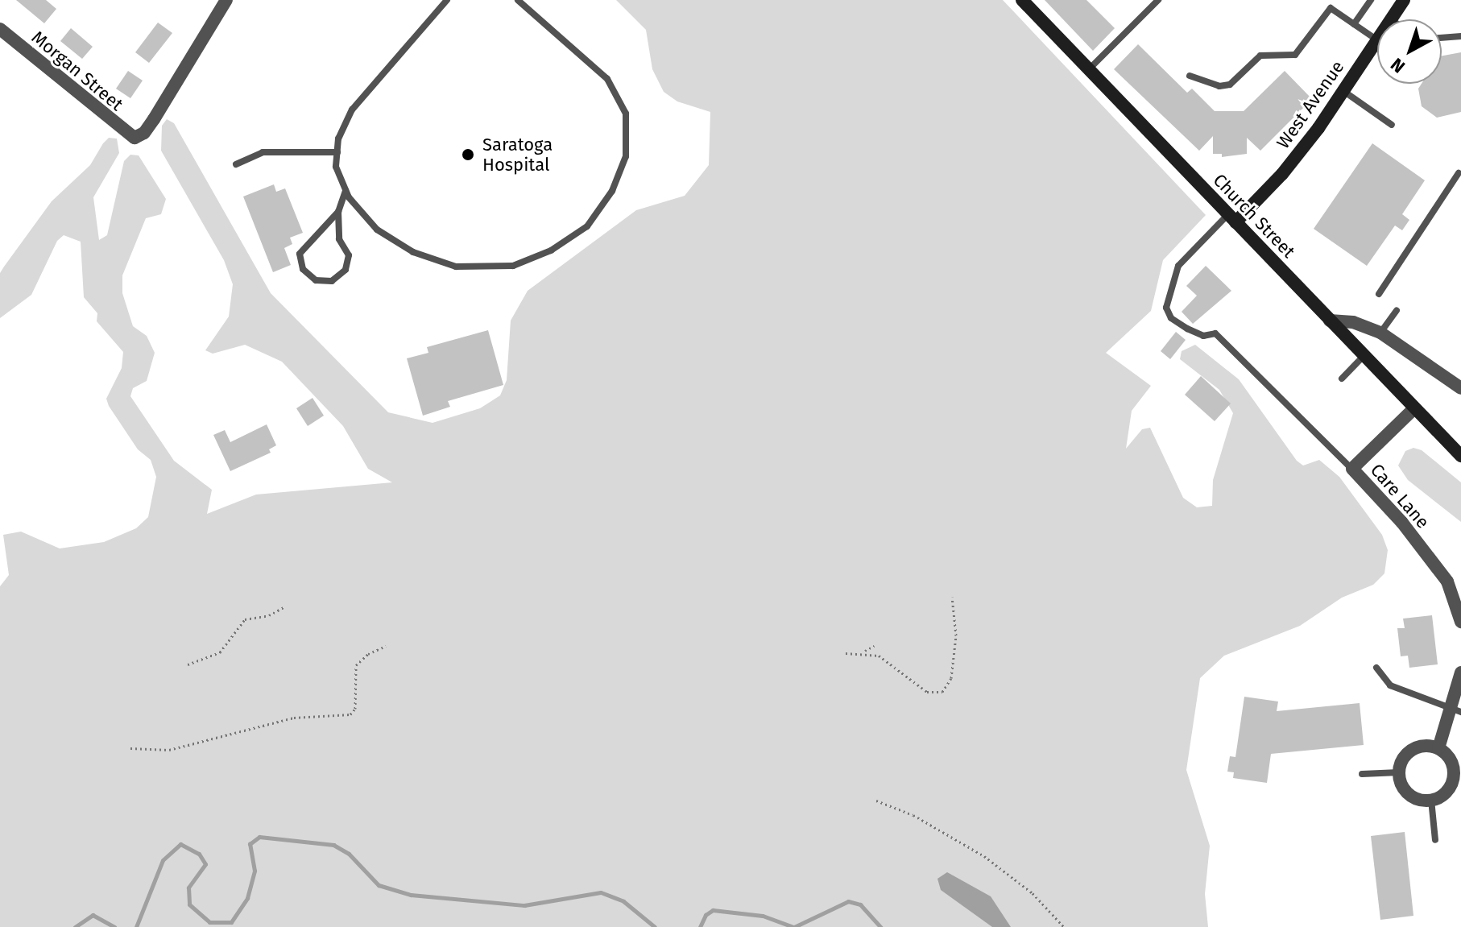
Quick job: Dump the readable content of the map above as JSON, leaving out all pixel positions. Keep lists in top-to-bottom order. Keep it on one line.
{"streets":{"main road":["West Avenue","Church Street"],"street":["Morgan Street","Care Lane"]},"crossings":[["West Avenue","Church Street"],["Church Street","Care Lane"]],"places":["Saratoga Hospital"],"north":"bottom left"}
